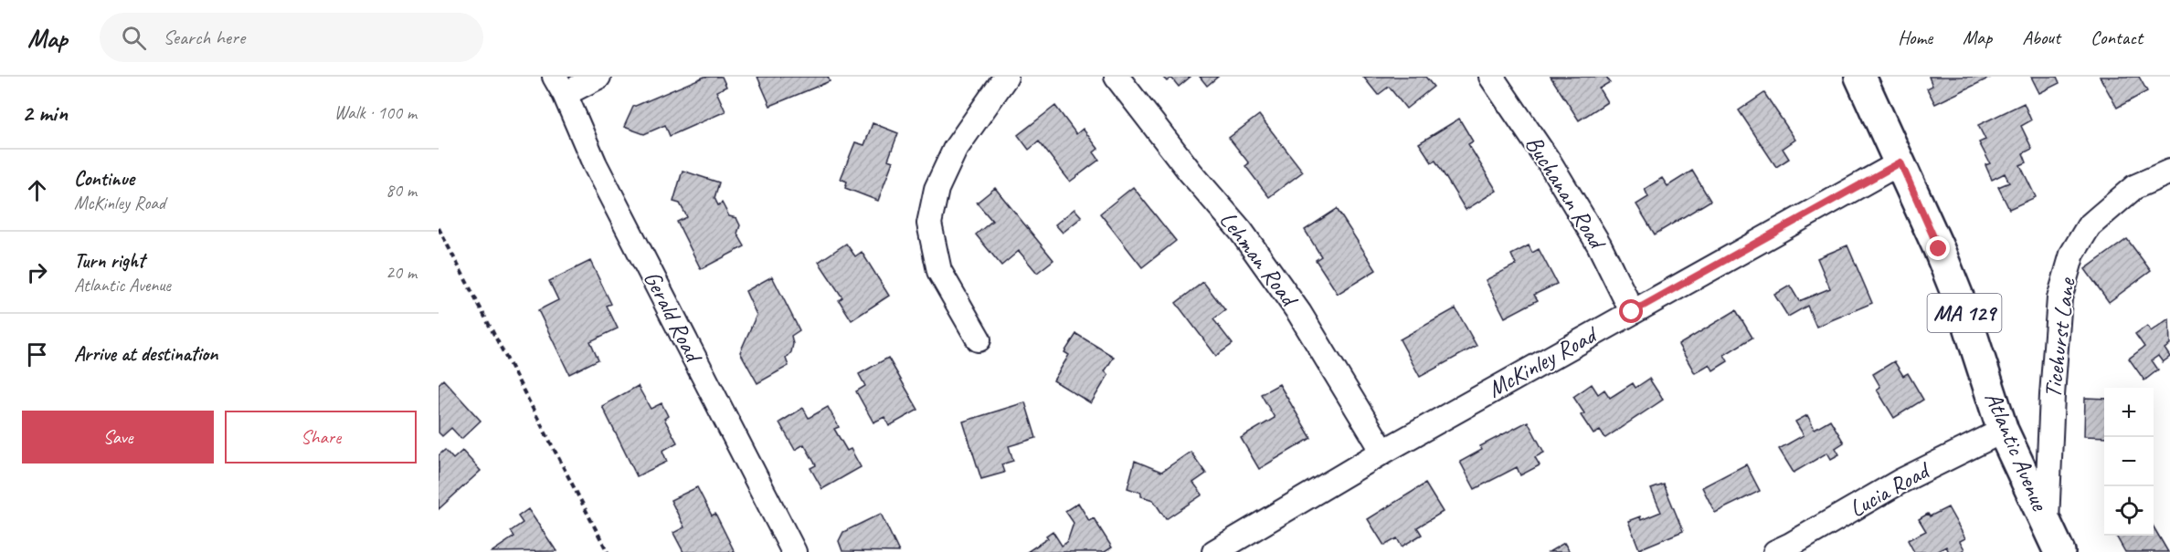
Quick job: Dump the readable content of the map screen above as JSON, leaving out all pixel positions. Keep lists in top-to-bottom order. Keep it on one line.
{"streets":{"main road":["MA 129","Atlantic Avenue"],"street":["Buchanan Road","Lehman Road","Gerald Road","Ticehurst Lane","McKinley Road","Lucia Road"]},"crossings":[["Buchanan Road","McKinley Road"],["Lehman Road","McKinley Road"],["Ticehurst Lane","Atlantic Avenue"],["McKinley Road","Atlantic Avenue"],["Atlantic Avenue","Lucia Road"]],"page":{"header":"Map","search":"Search here","nav":["Home","Map","About","Contact"],"heading":["2 min","Walk · 100 m"],"list":[["Continue","McKinley Road","80 m"],["Turn right","Atlantic Avenue","20 m"],"Arrive at destination"],"map_buttons":["+","−"],"buttons":["Save","Share"]}}
